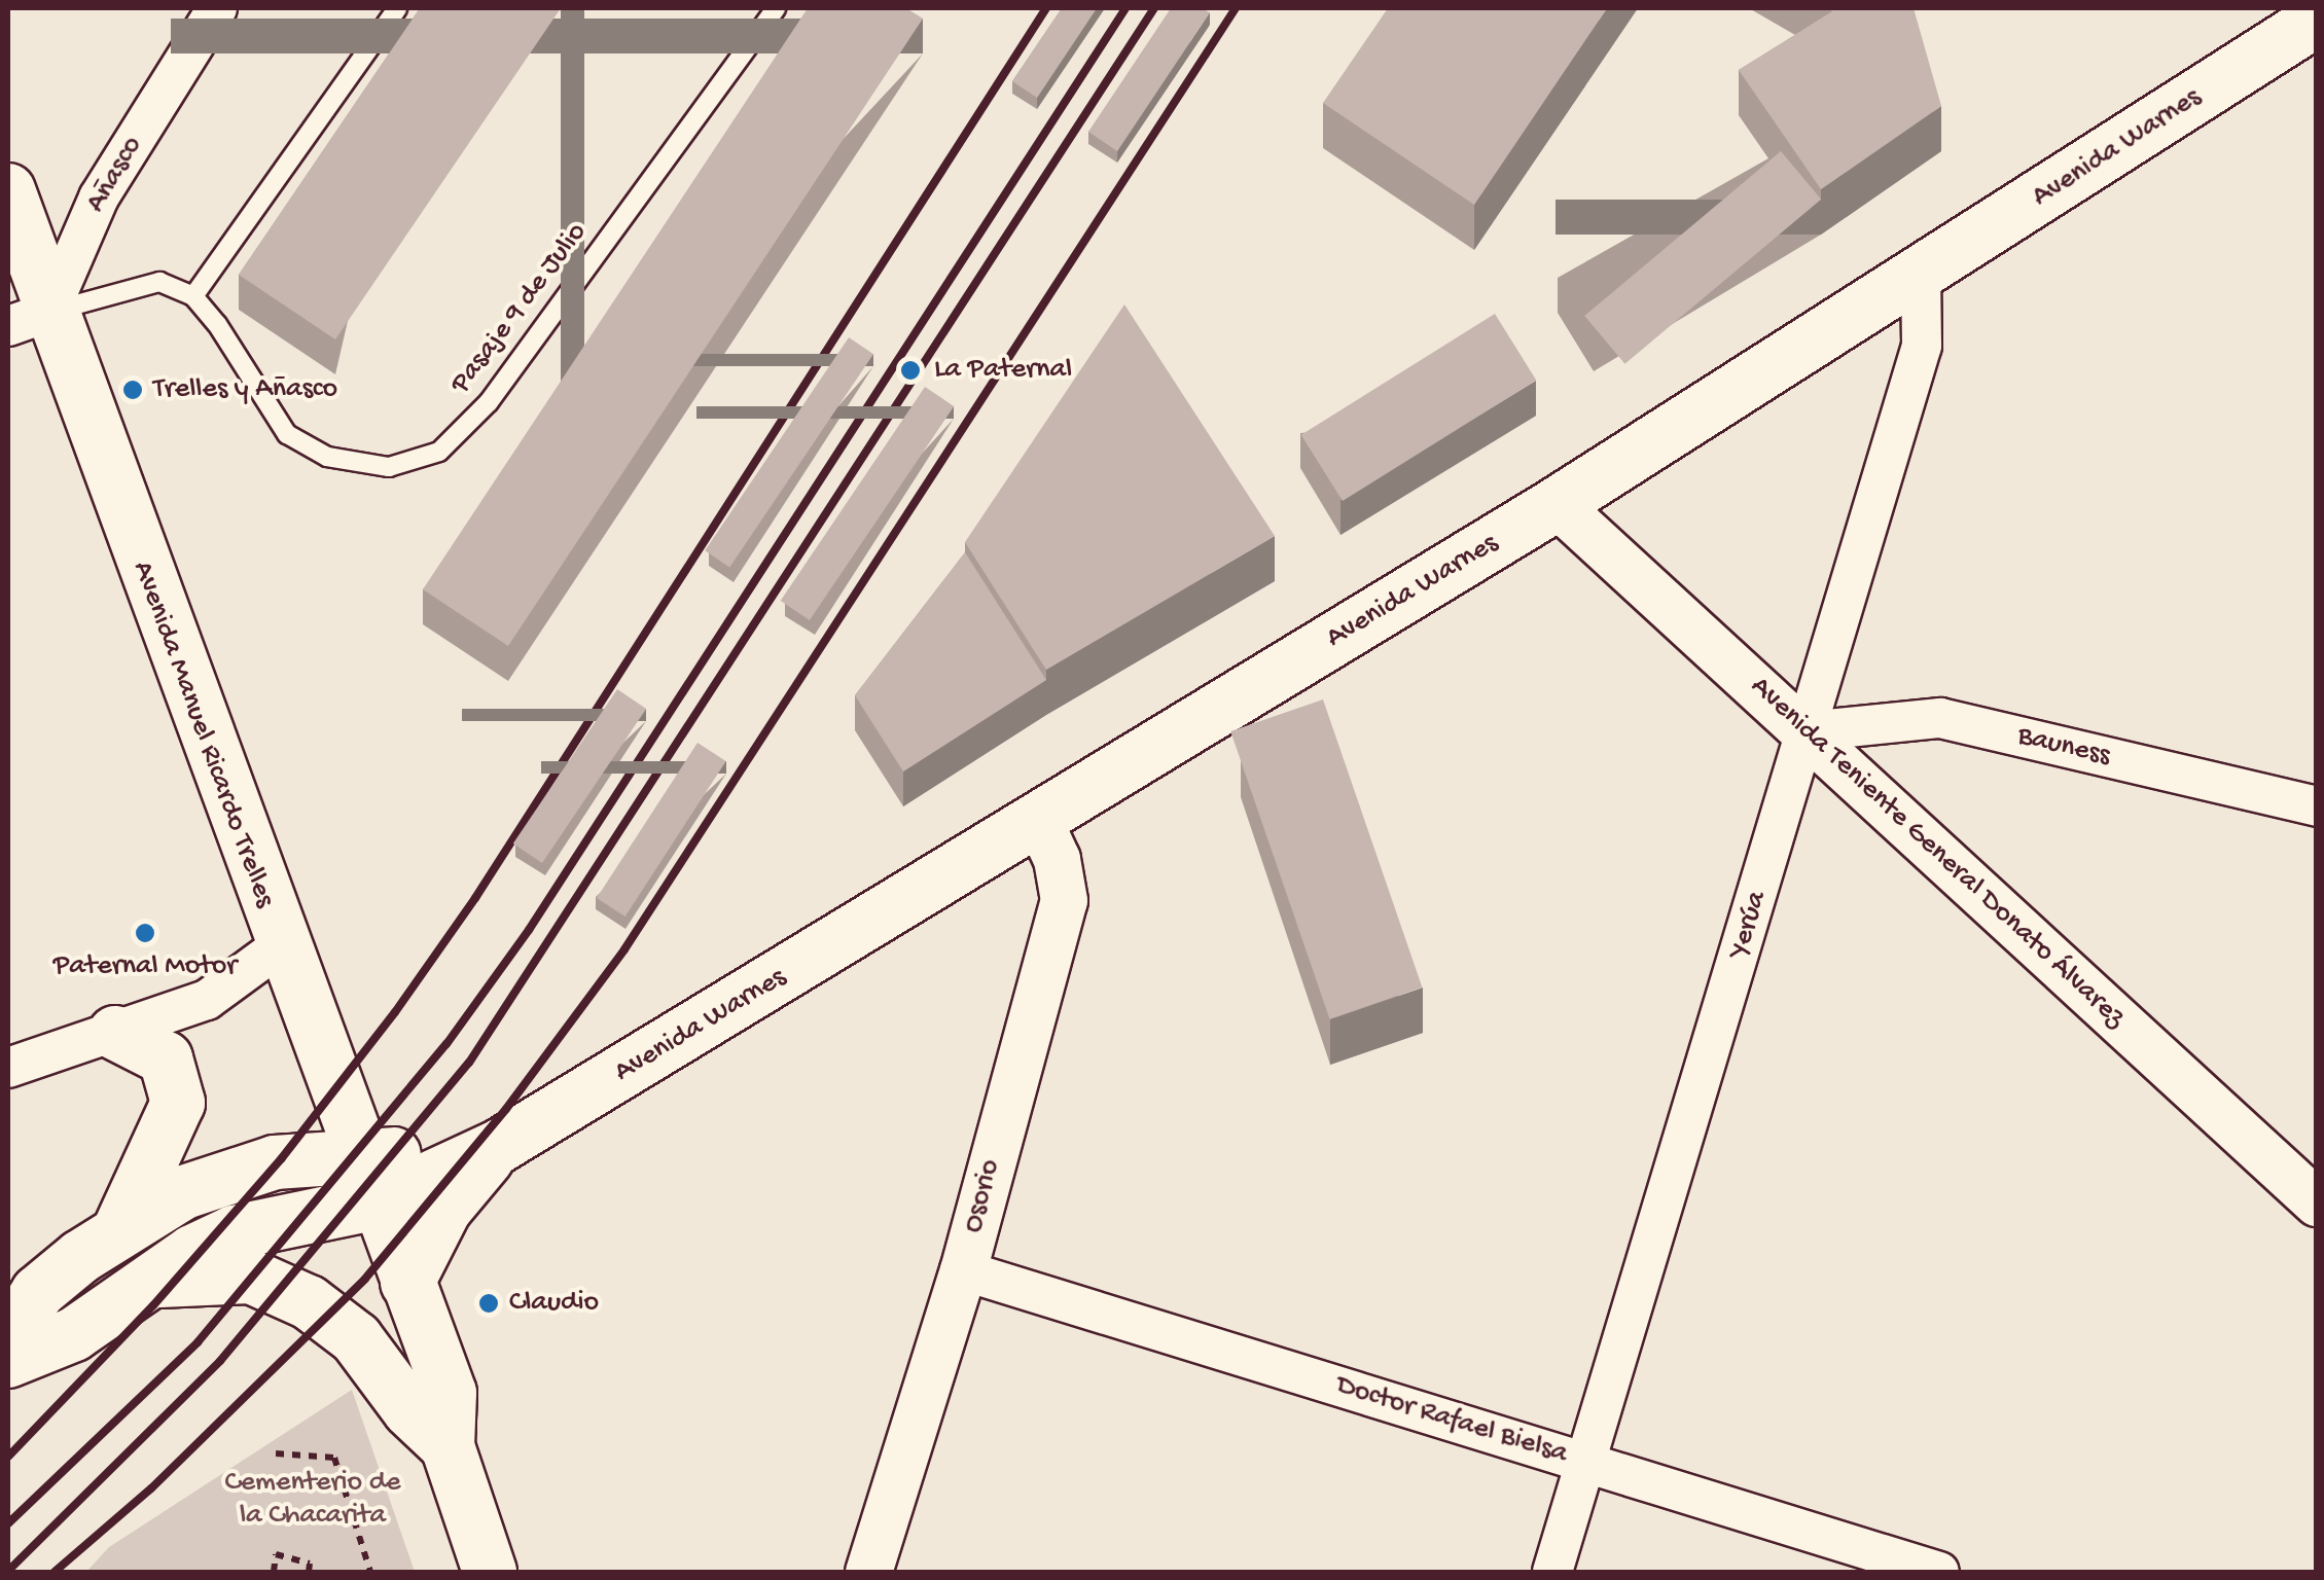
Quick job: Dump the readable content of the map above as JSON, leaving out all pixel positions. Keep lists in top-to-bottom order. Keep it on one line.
{"streets":{"main road":["Avenida Warnes","Avenida Manuel Ricardo Trelles"],"street":["Añasco","Bauness","Avenida Teniente General Donato Álvarez","Yerúa","Osorio","Doctor Rafael Bielsa"],"lane":["Pasaje 9 de Julio"]},"crossings":[["Avenida Warnes","Avenida Manuel Ricardo Trelles"],["Avenida Warnes","Avenida Teniente General Donato Álvarez"],["Avenida Warnes","Yerúa"],["Avenida Warnes","Osorio"],["Añasco","Avenida Manuel Ricardo Trelles"],["Bauness","Avenida Teniente General Donato Álvarez"],["Bauness","Yerúa"],["Avenida Teniente General Donato Álvarez","Yerúa"],["Yerúa","Doctor Rafael Bielsa"],["Osorio","Doctor Rafael Bielsa"]],"parks":["Cementerio de la Chacarita"],"places":["La Paternal","Trelles y Añasco","Paternal Motor","Claudio"]}
